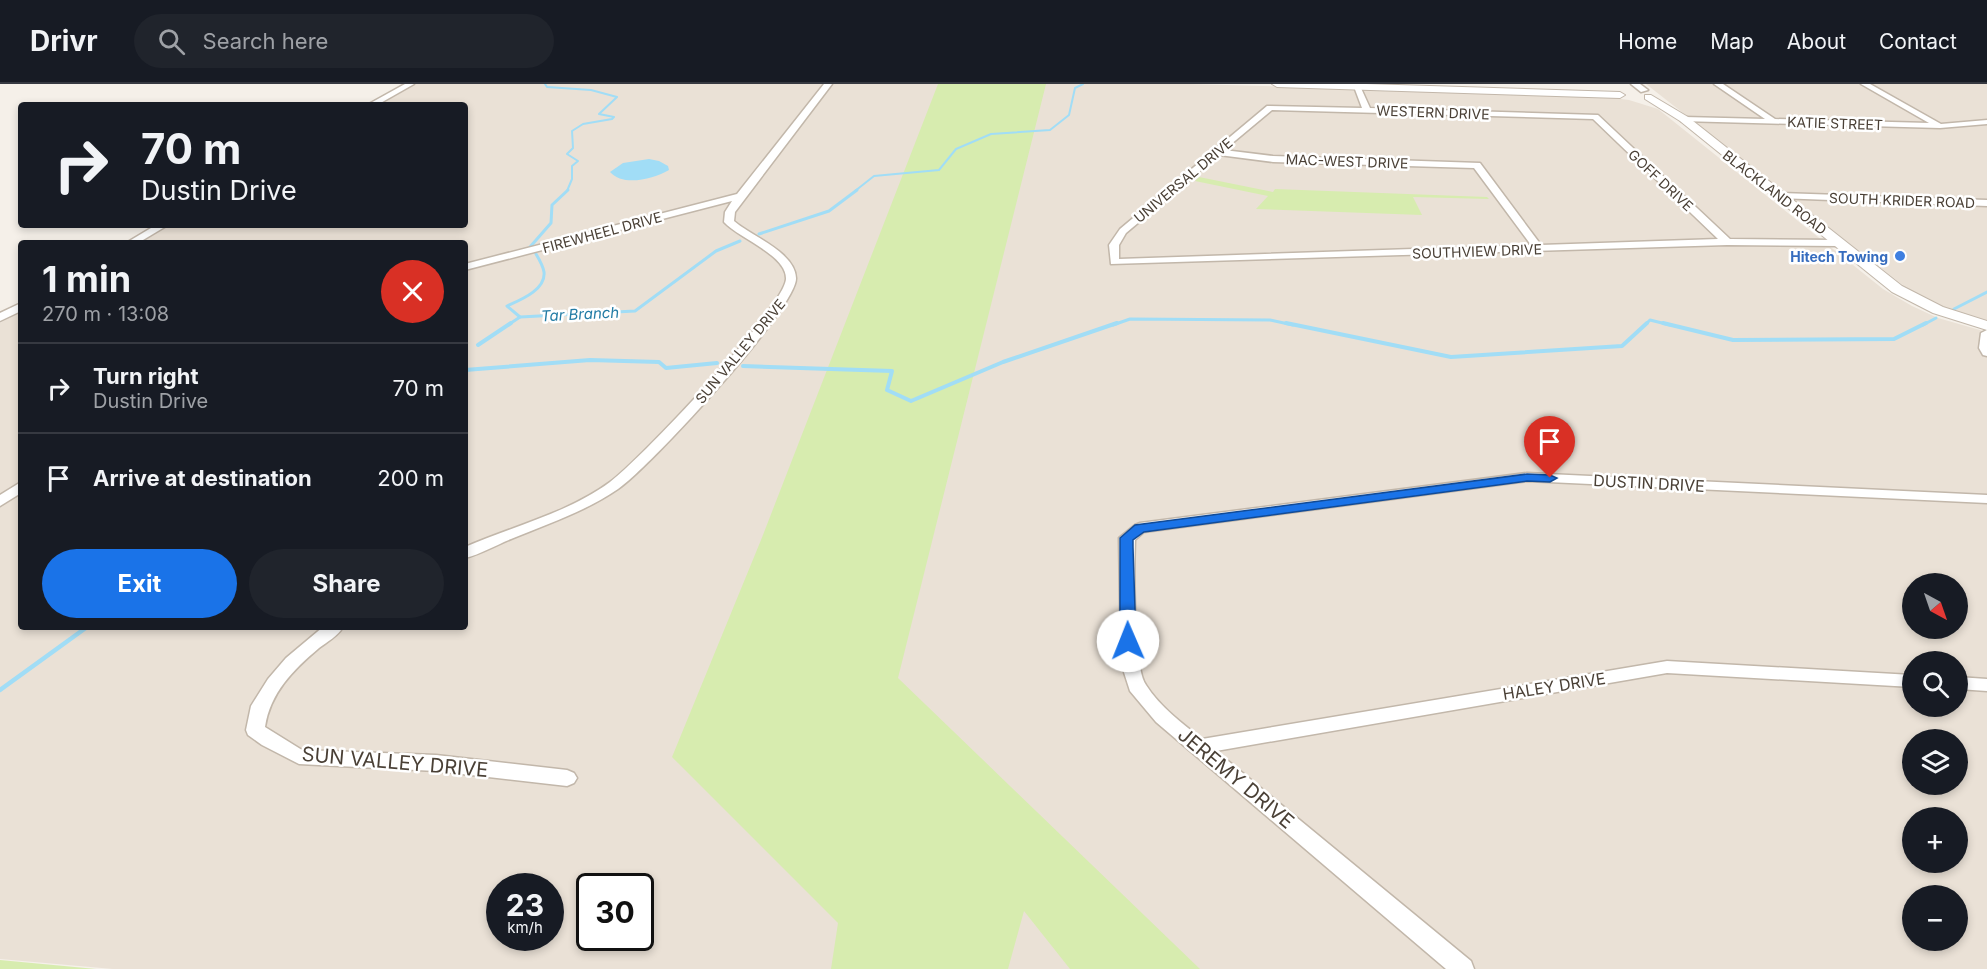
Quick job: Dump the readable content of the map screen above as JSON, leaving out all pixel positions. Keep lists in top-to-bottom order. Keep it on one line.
{"streets":{"street":["WESTERN DRIVE","KATIE STREET","MAC-WEST DRIVE","UNIVERSAL DRIVE","GOFF DRIVE","BLACKLAND ROAD","SOUTH KRIDER ROAD","FIREWHEEL DRIVE","SOUTHVIEW DRIVE","SUN VALLEY DRIVE","DUSTIN DRIVE","HALEY DRIVE","JEREMY DRIVE"]},"crossings":[["WESTERN DRIVE","UNIVERSAL DRIVE"],["WESTERN DRIVE","GOFF DRIVE"],["KATIE STREET","BLACKLAND ROAD"],["MAC-WEST DRIVE","UNIVERSAL DRIVE"],["MAC-WEST DRIVE","SOUTHVIEW DRIVE"],["UNIVERSAL DRIVE","SOUTHVIEW DRIVE"],["GOFF DRIVE","SOUTHVIEW DRIVE"],["BLACKLAND ROAD","SOUTH KRIDER ROAD"],["BLACKLAND ROAD","SOUTHVIEW DRIVE"],["FIREWHEEL DRIVE","SUN VALLEY DRIVE"],["DUSTIN DRIVE","JEREMY DRIVE"],["HALEY DRIVE","JEREMY DRIVE"]],"water":["Tar Branch"],"places":["Hitech Towing"],"north":"bottom right","page":{"header":"Drivr","search":"Search here","nav":["Home","Map","About","Contact"],"turn":["70 m","Dustin Drive"],"heading":["1 min","270 m · 13:08"],"list":[{"name":"Turn right","note":"Dustin Drive","value":"70 m"},{"name":"Arrive at destination","value":"200 m"}],"buttons":["Exit","Share"],"map_buttons":["+","−"],"speed":"23 km/h","limit":"30"}}
